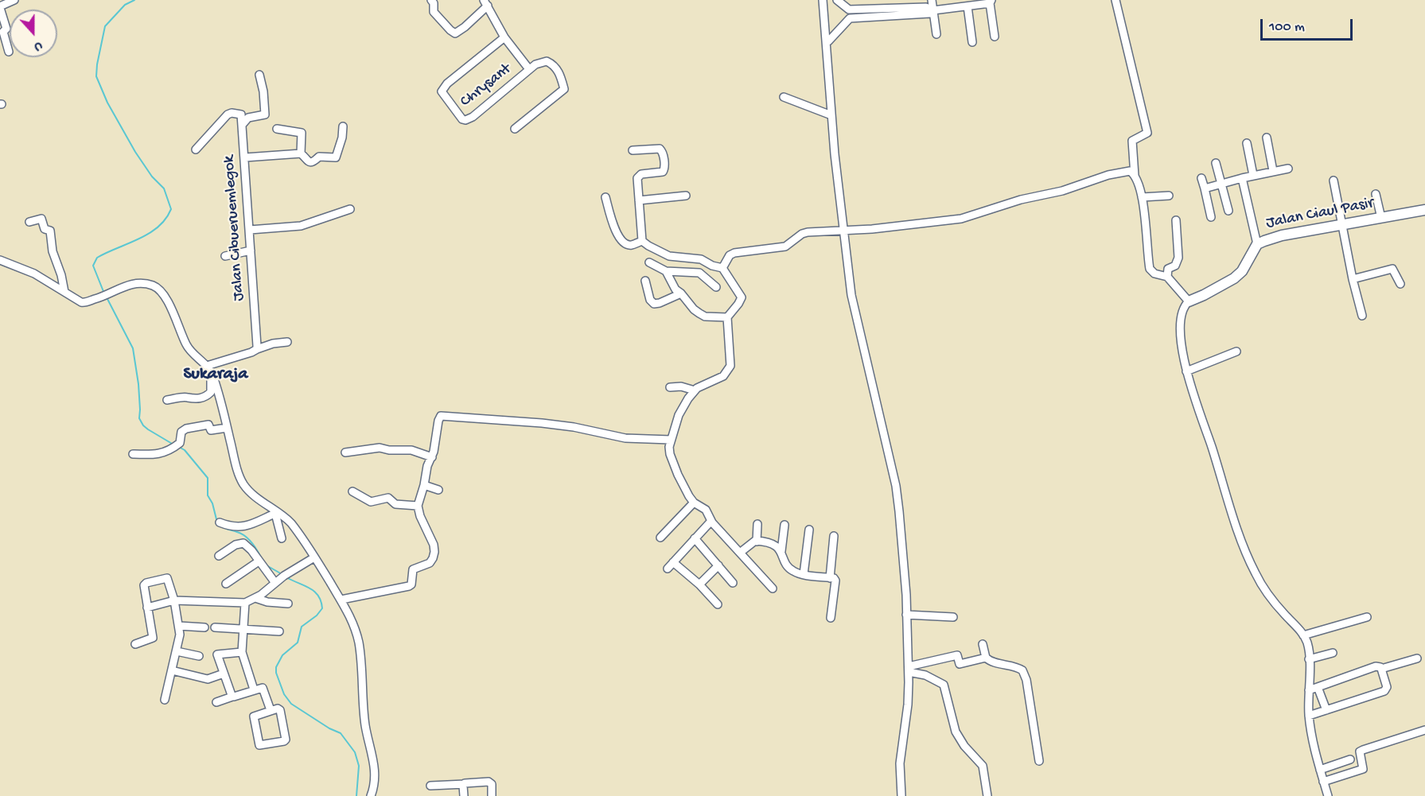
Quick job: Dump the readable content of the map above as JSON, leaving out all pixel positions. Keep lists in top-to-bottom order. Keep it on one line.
{"streets":{"street":["Chrysant","Jalan Ciaul Pasir","Jalan Cibueruemlegok"]},"districts":["Sukaraja"],"scale_bar":"100 m","north":"bottom"}
